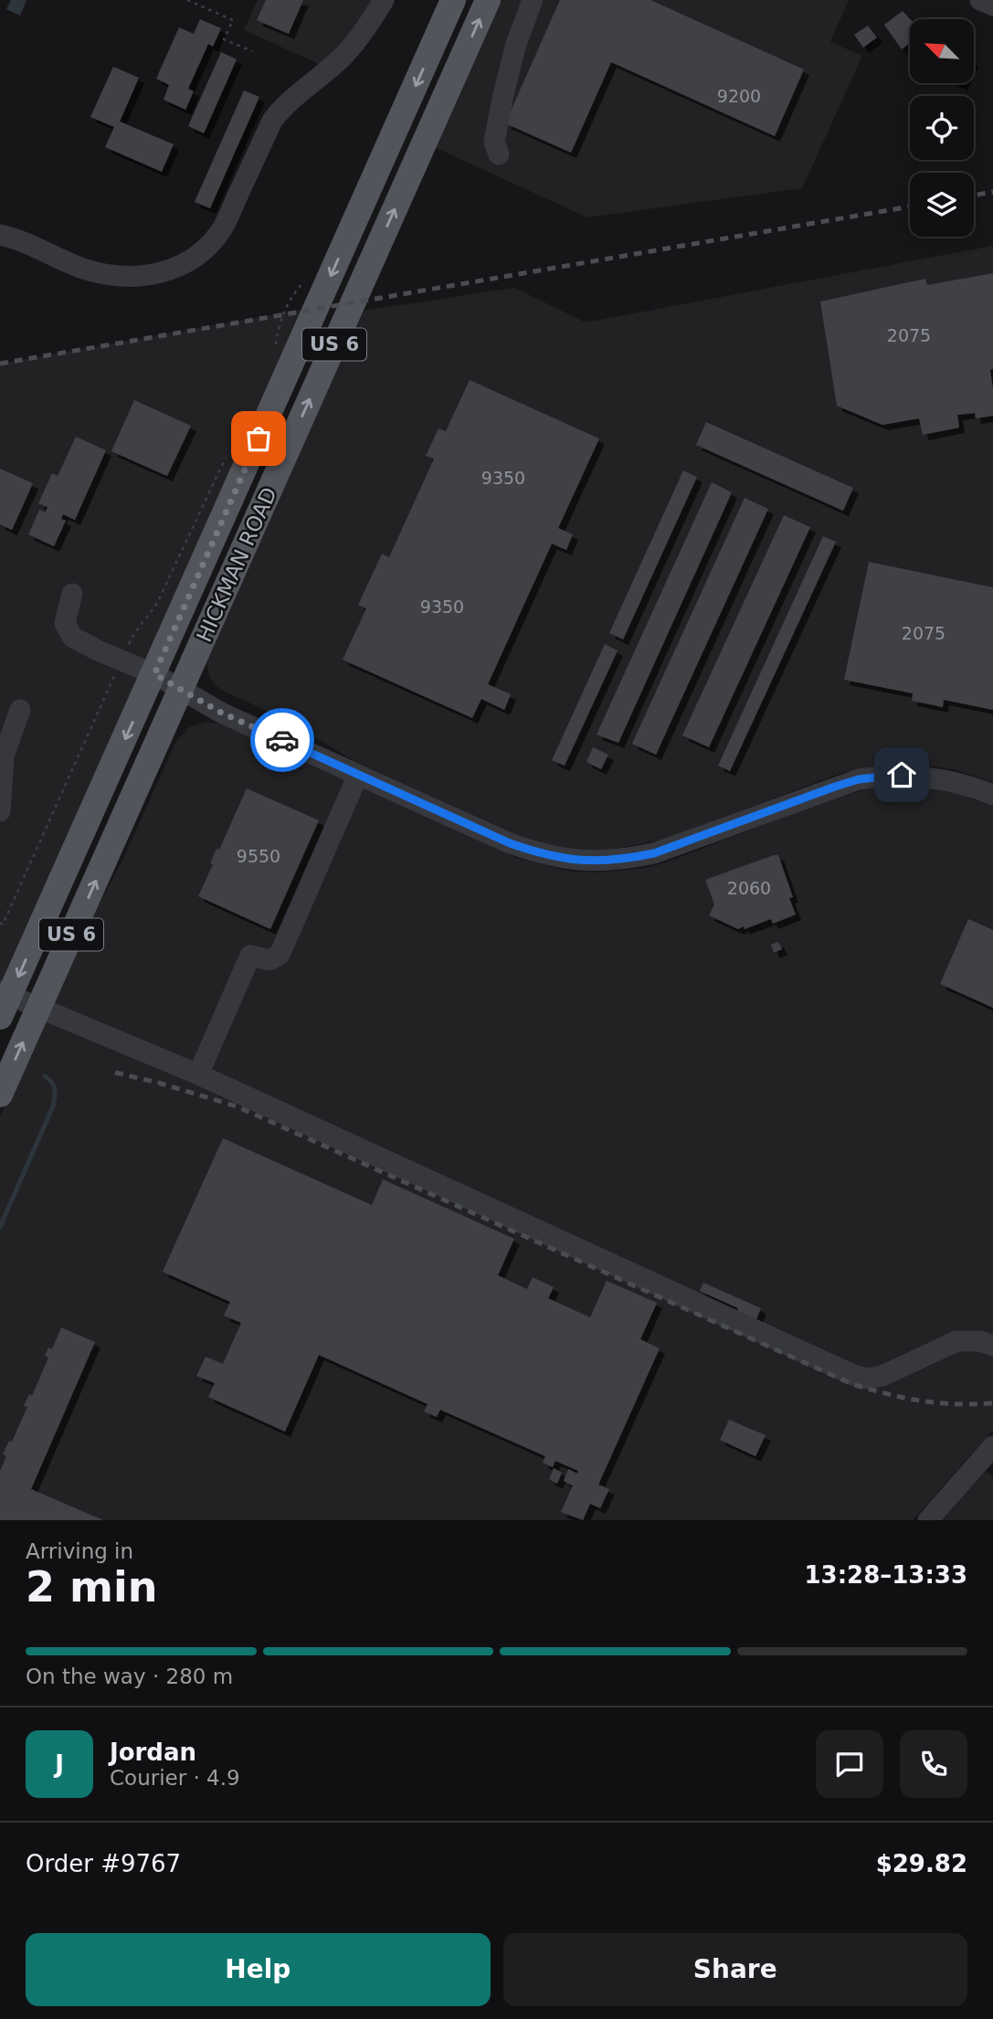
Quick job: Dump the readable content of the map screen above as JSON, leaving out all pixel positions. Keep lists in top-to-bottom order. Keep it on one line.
{"streets":{"main road":["US 6","HICKMAN ROAD"]},"house_numbers":["9200","2075","9350","9350","2075","9550","2060"],"north":"top left","page":{"heading":["2 min","Arriving in","13:28–13:33"],"panel":["Jordan","Courier · 4.9","Order #9767","$29.82"],"bar":"On the way · 280 m","round":"J","buttons":["Help","Share"]}}
